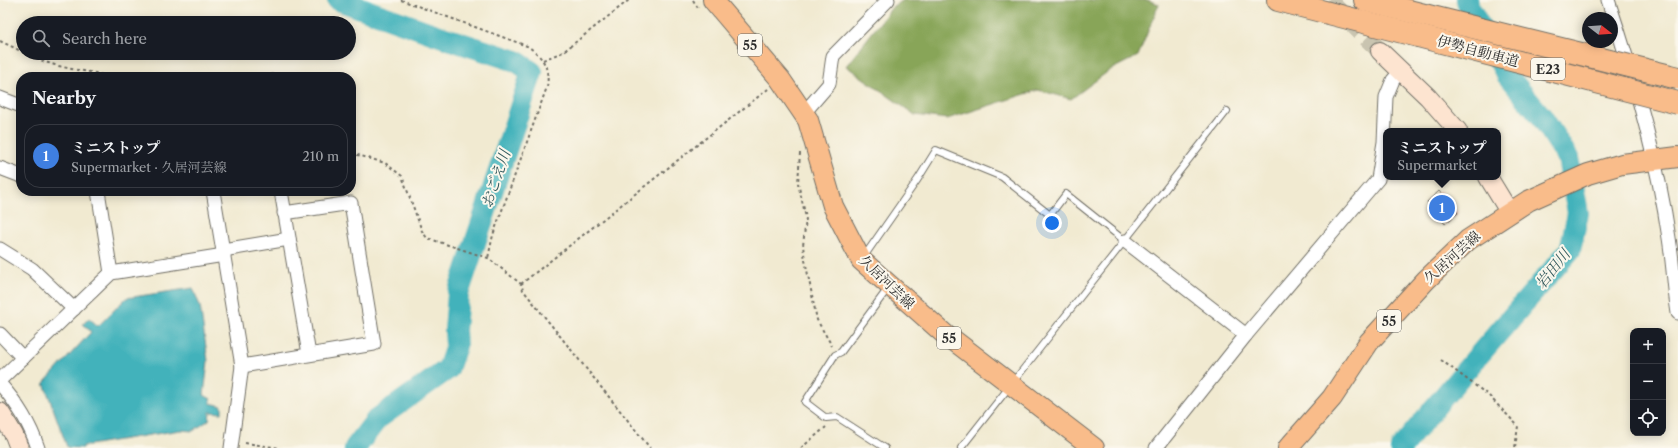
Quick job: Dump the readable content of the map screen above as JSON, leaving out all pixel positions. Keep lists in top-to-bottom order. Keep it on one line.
{"streets":{"highway":["伊勢自動車道","E23"],"main road":["55","久居河芸線"]},"water":["おごえ川","岩田川"],"north":"right","page":{"search":"Search here","heading":"Nearby","list":[{"mark":"1","name":"ミニストップ","note":"Supermarket · 久居河芸線","value":"210 m"}],"popup":["ミニストップ","Supermarket"],"pins":"1","map_buttons":["+","−"]}}
